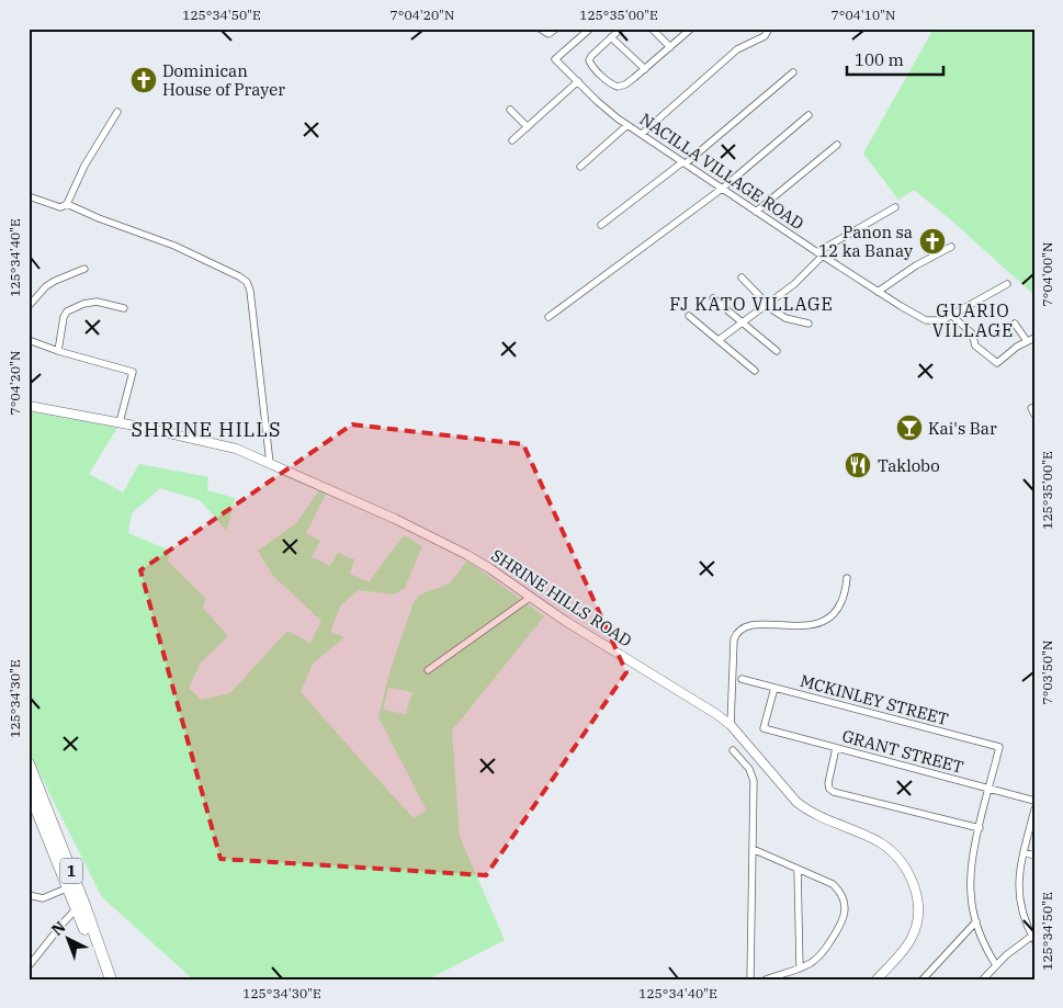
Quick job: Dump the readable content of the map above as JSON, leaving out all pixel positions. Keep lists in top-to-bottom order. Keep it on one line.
{"streets":{"highway":["1"],"street":["NACILLA VILLAGE ROAD","SHRINE HILLS ROAD","MCKINLEY STREET","GRANT STREET"]},"crossings":[["MCKINLEY STREET","GRANT STREET"]],"districts":["FJ KATO VILLAGE","GUARIO VILLAGE","SHRINE HILLS"],"places":{"church":["Dominican House of Prayer","Panon sa 12 ka Banay"],"bar":["Kai's Bar"],"restaurant":["Taklobo"]},"scale_bar":"100 m","north":"top left","coordinates":["125°34'50\"E","7°04'20\"N","125°35'00\"E","7°04'10\"N","125°34'40\"E","7°04'00\"N","7°03'50\"N","125°34'30\"E"]}
